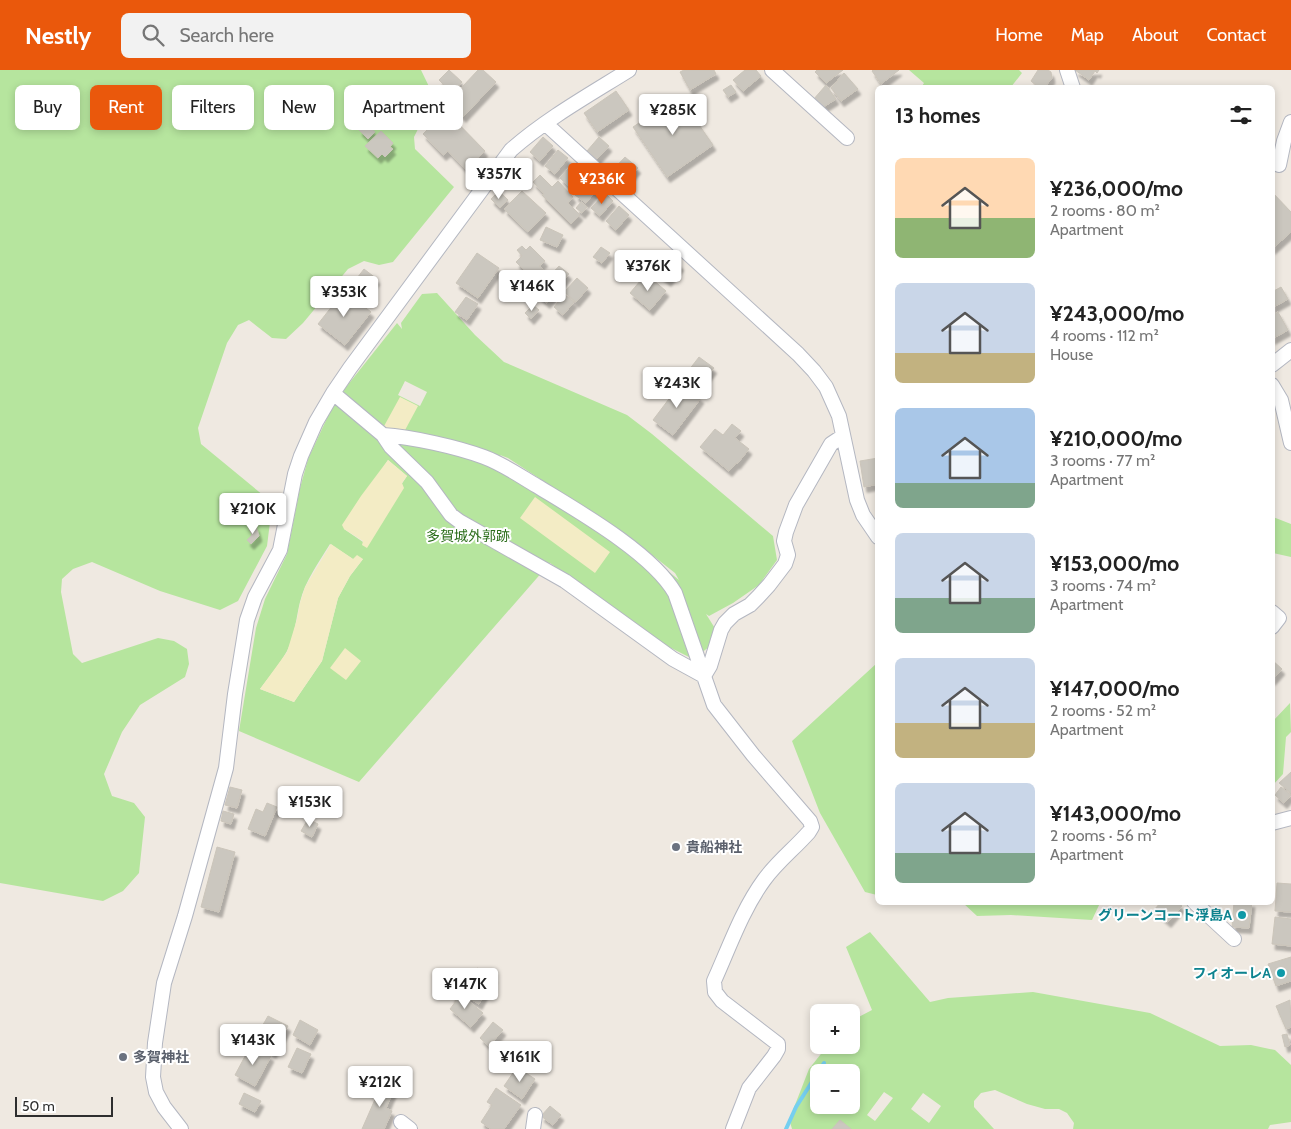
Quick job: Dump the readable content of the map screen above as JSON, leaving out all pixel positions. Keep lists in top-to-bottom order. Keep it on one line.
{"parks":["多賀城外郭跡"],"places":["貴船神社","グリーンコート浮島A","フィオーレA","多賀神社"],"scale_bar":"50 m","page":{"header":"Nestly","search":"Search here","nav":["Home","Map","About","Contact"],"chip":["Buy","Rent","Filters","New","Apartment"],"heading":"13 homes","price":["¥285K","¥357K","¥236K","¥376K","¥146K","¥353K","¥243K","¥210K","¥153K","¥147K","¥143K","¥161K","¥212K"],"list":[{"name":"¥236,000/mo","note":"2 rooms · 80 m² · Apartment"},{"name":"¥243,000/mo","note":"4 rooms · 112 m² · House"},{"name":"¥210,000/mo","note":"3 rooms · 77 m² · Apartment"},{"name":"¥153,000/mo","note":"3 rooms · 74 m² · Apartment"},{"name":"¥147,000/mo","note":"2 rooms · 52 m² · Apartment"},{"name":"¥143,000/mo","note":"2 rooms · 56 m² · Apartment"}],"map_buttons":["+","−"],"scale":"50 m"}}
